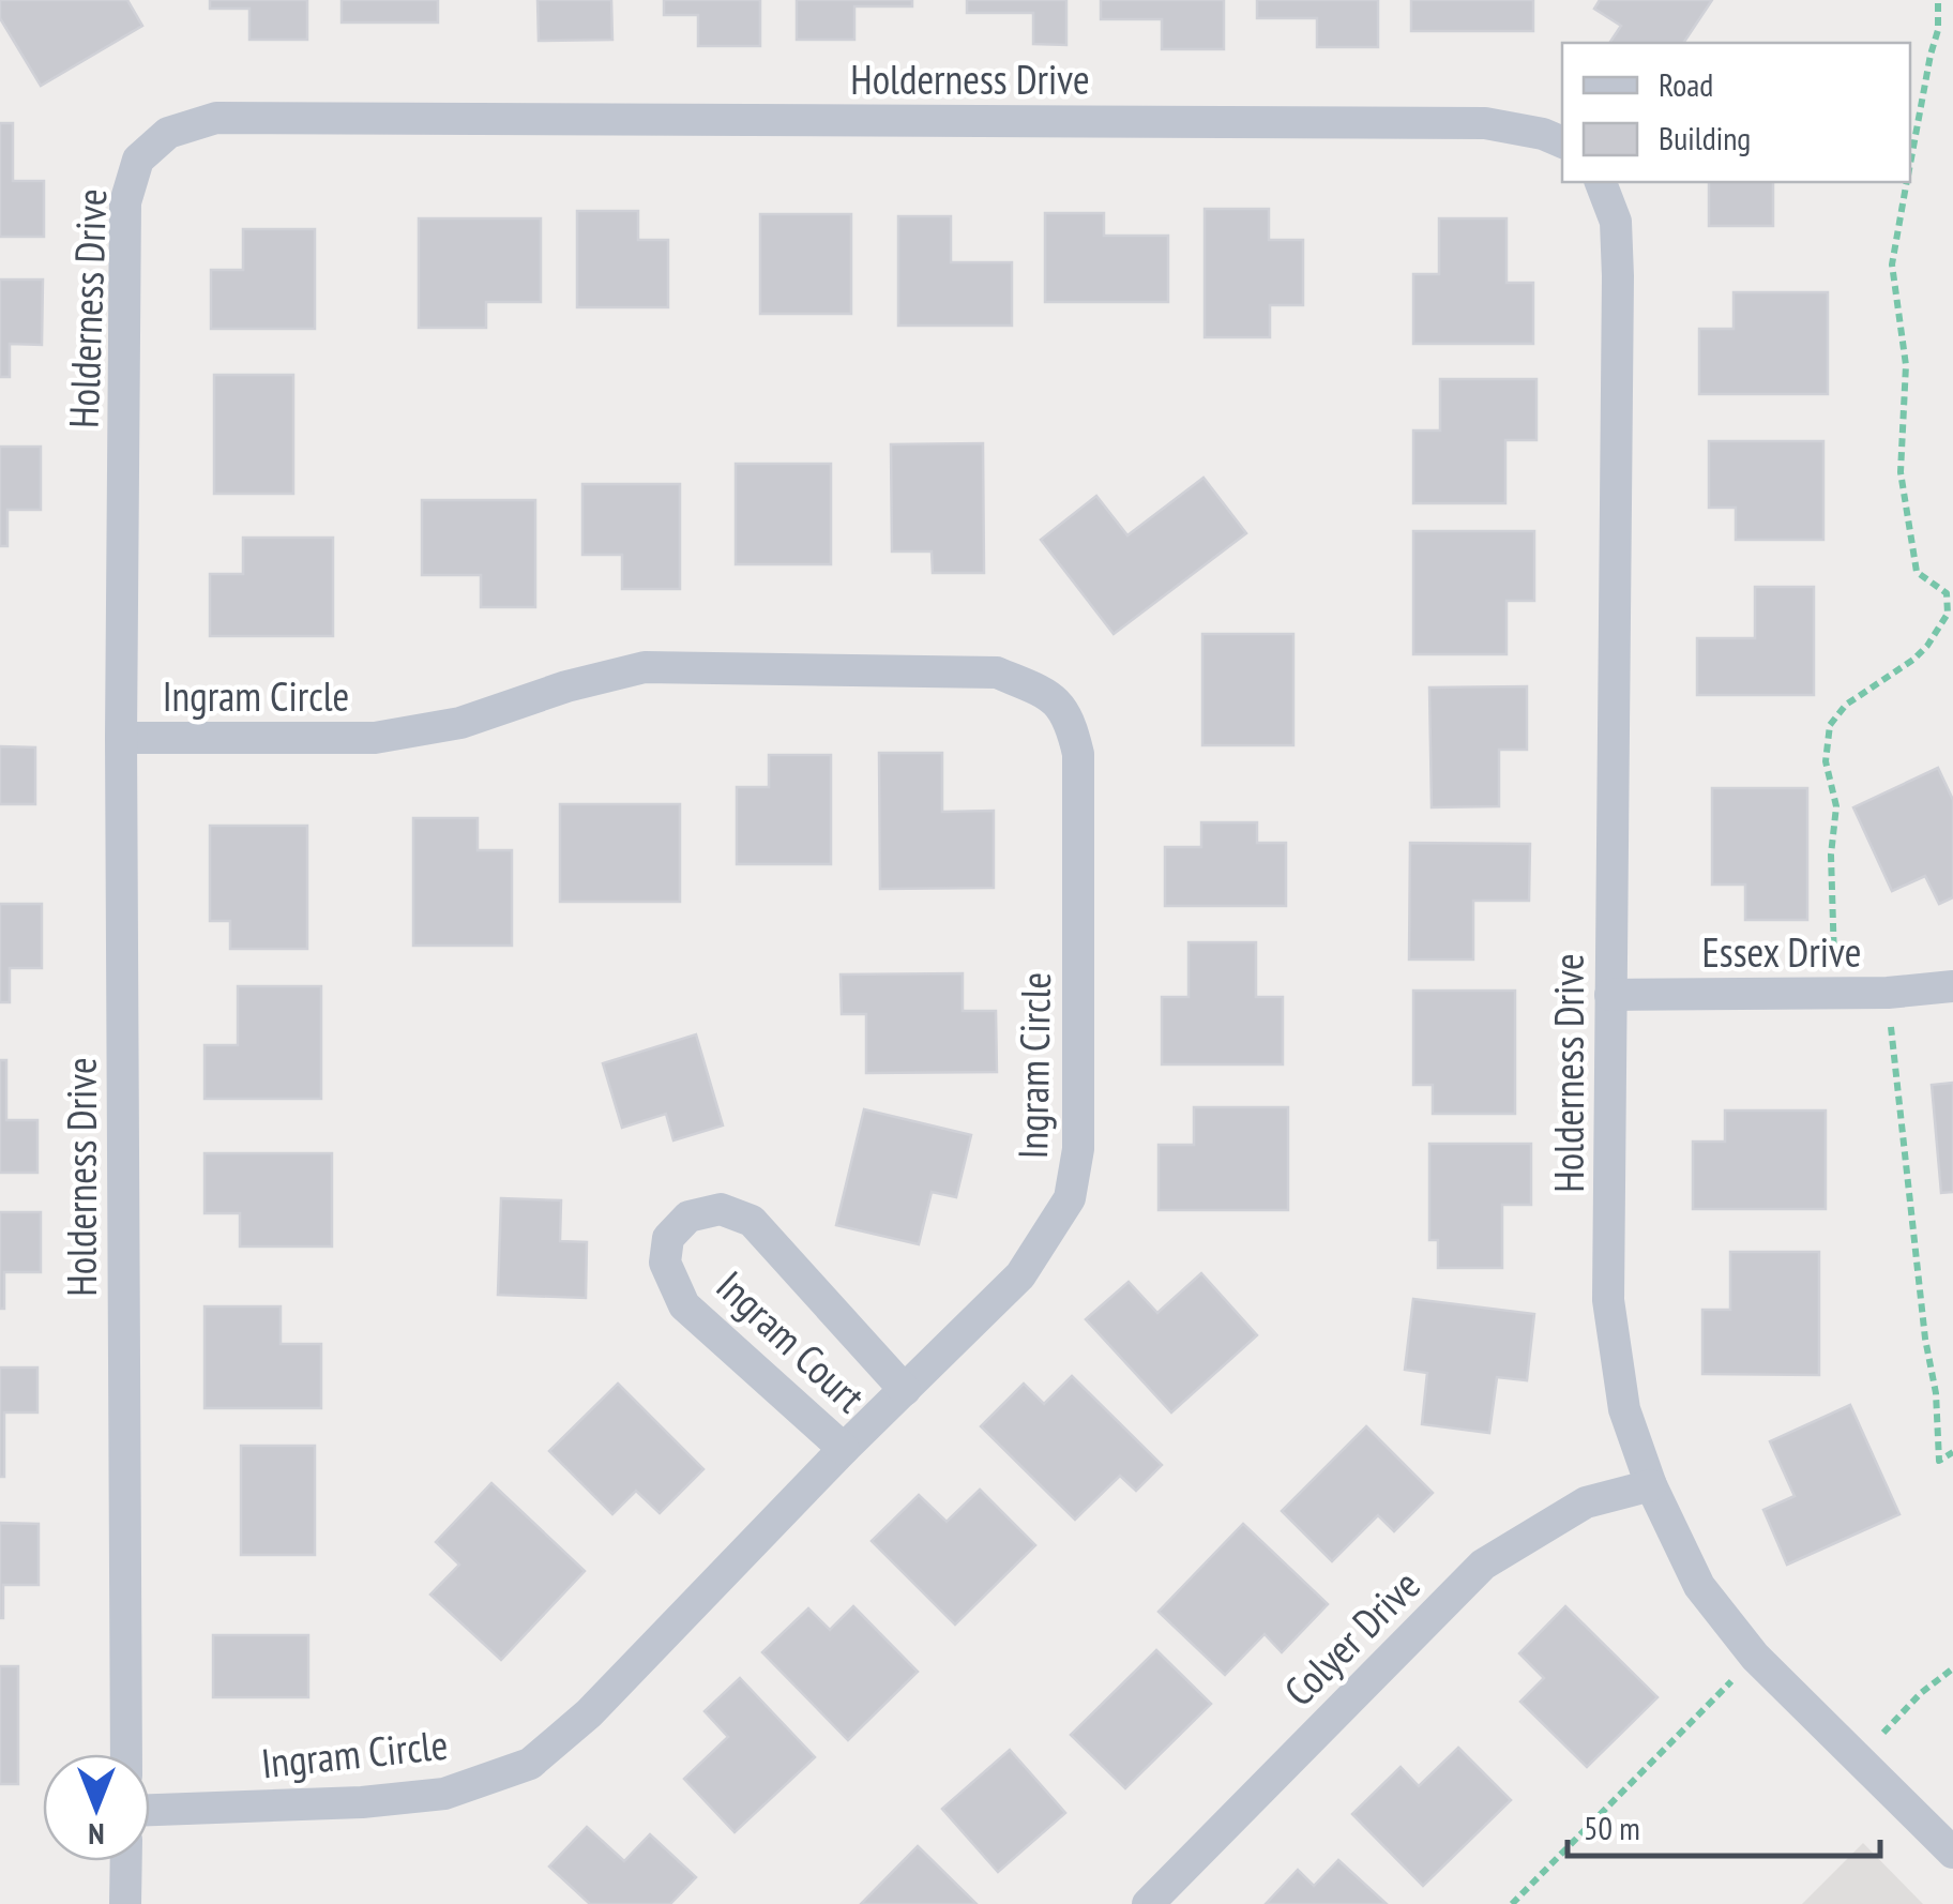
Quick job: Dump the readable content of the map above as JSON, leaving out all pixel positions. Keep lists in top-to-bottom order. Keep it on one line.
{"streets":{"street":["Holderness Drive","Ingram Circle","Essex Drive","Ingram Court","Colyer Drive"]},"crossings":[["Holderness Drive","Ingram Circle"],["Holderness Drive","Essex Drive"],["Holderness Drive","Colyer Drive"],["Ingram Circle","Ingram Court"]],"legend":["Road","Building"],"scale_bar":"50 m","north":"bottom"}
